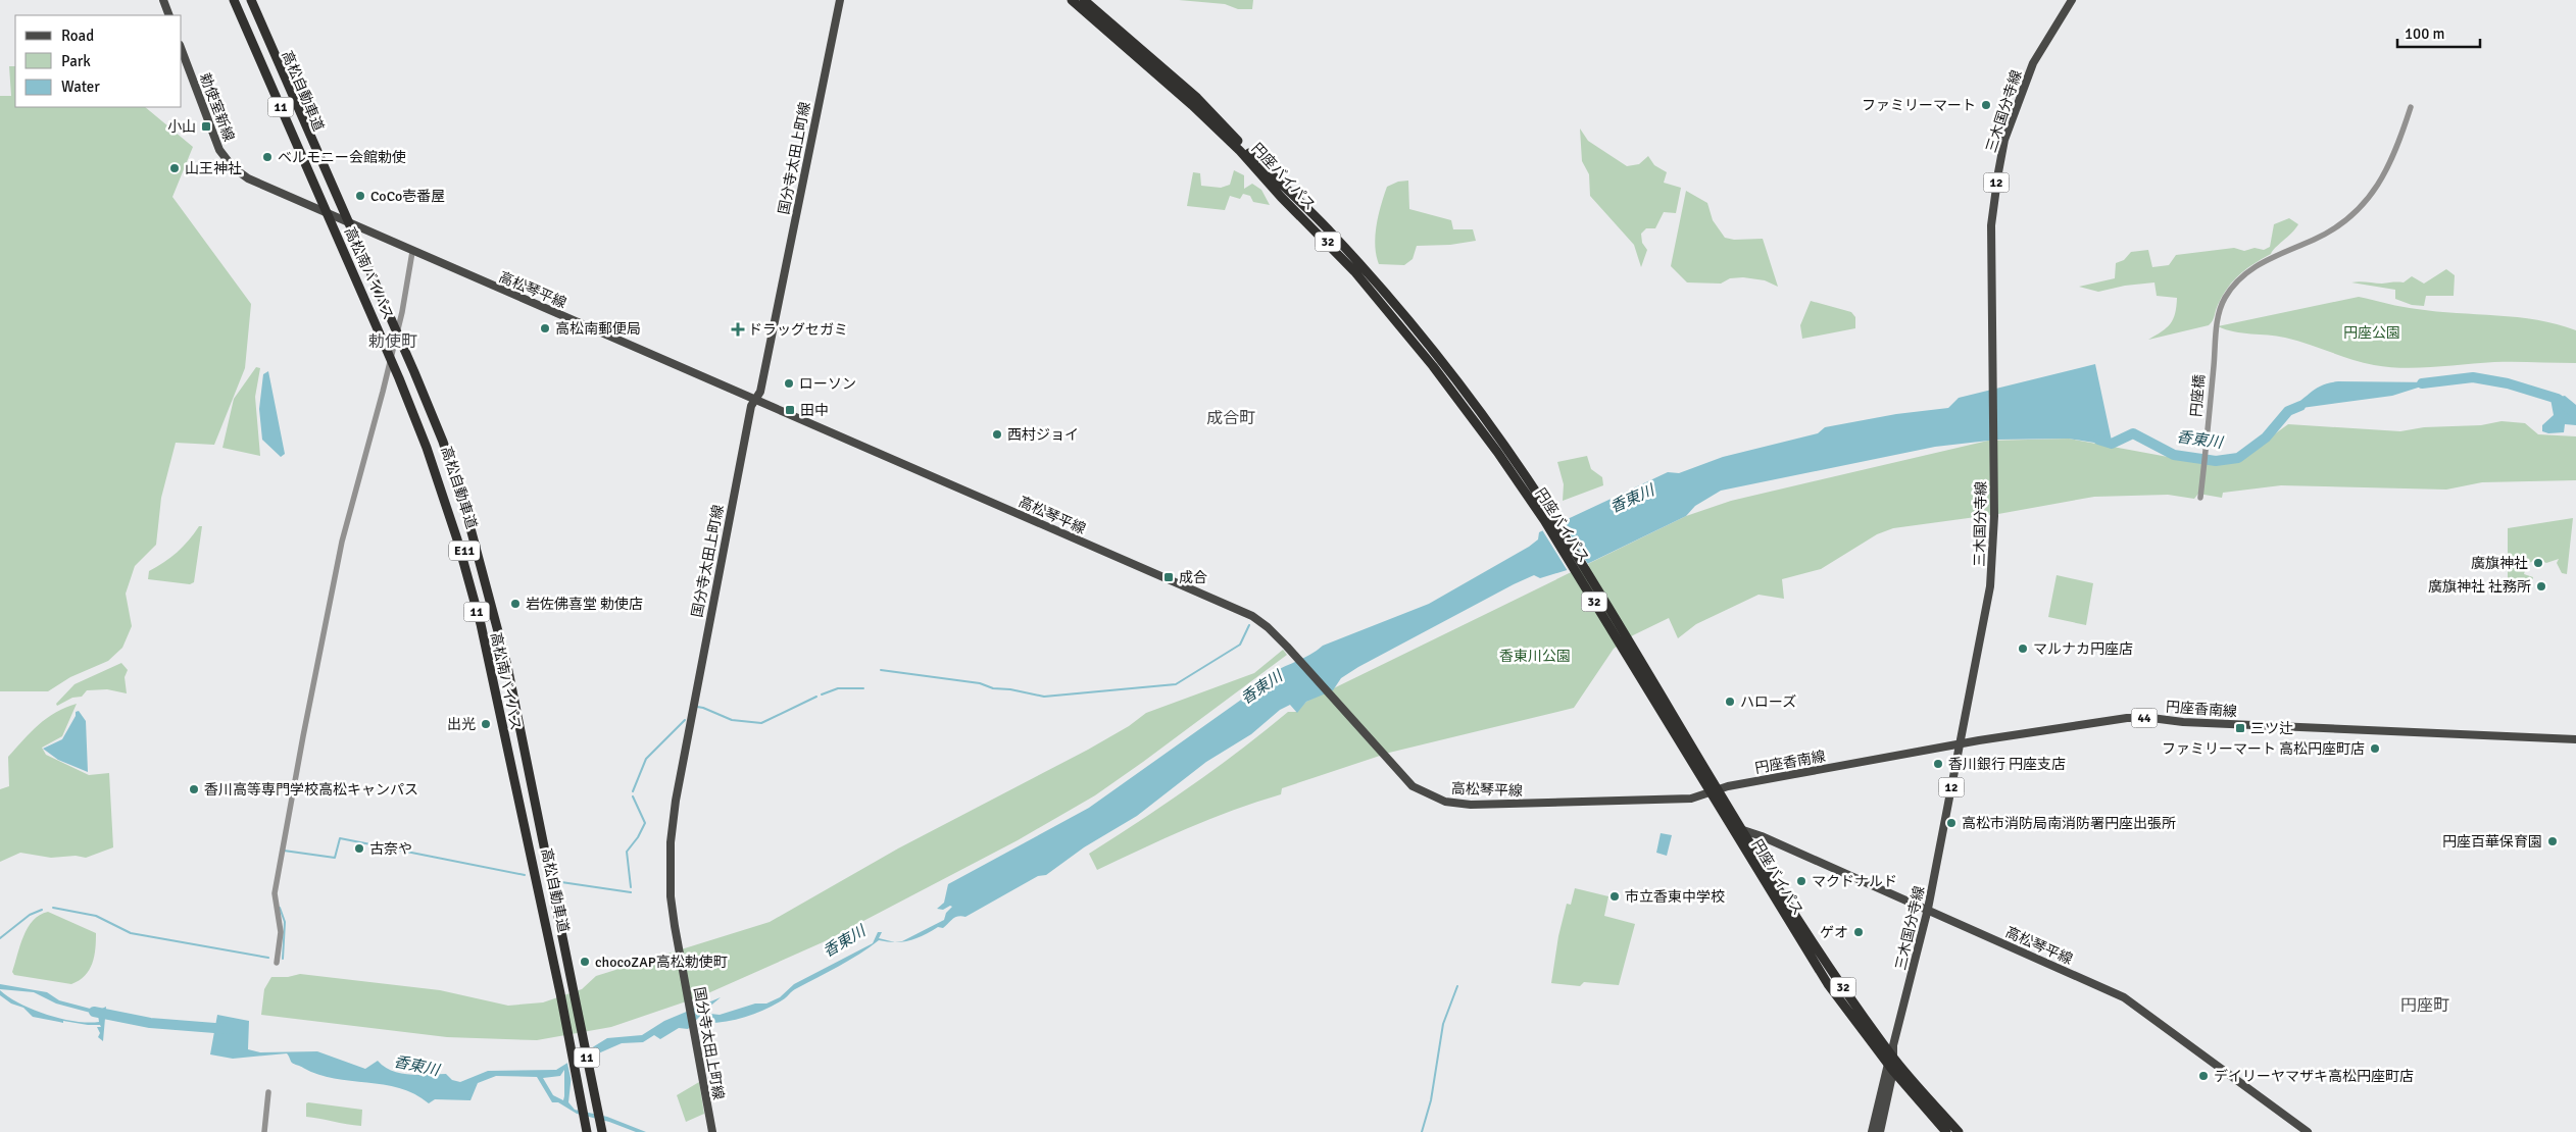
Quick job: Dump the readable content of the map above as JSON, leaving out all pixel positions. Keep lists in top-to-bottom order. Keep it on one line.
{"streets":{"highway":["高松自動車道","11","円座バイパス","32","高松南バイパス","E11"],"main road":["勅使室新線","三木国分寺線","国分寺太田上町線","12","高松琴平線","円座香南線","44"],"street":["円座橋"]},"crossings":[["高松自動車道","高松南バイパス"],["勅使室新線","高松南バイパス"],["勅使室新線","高松琴平線"],["三木国分寺線","円座バイパス"],["三木国分寺線","高松琴平線"],["三木国分寺線","円座香南線"],["国分寺太田上町線","高松琴平線"],["円座バイパス","高松琴平線"],["円座バイパス","円座香南線"],["高松南バイパス","高松琴平線"],["高松琴平線","円座香南線"]],"districts":["勅使町","成合町","円座町"],"water":["香東川"],"parks":["円座公園","香東川公園"],"places":{"other":["ファミリーマート","ベルモニー会館勅使","山王神社","CoCo壱番屋","高松南郵便局","ローソン","西村ジョイ","廣旗神社","廣旗神社 社務所","岩佐佛喜堂 勅使店","マルナカ円座店","ハローズ","出光","ファミリーマート 高松円座町店","香川銀行 円座支店","香川高等専門学校高松キャンパス","高松市消防局南消防署円座出張所","円座百華保育園","古奈や","マクドナルド","市立香東中学校","ゲオ","chocoZAP高松勅使町","デイリーヤマザキ高松円座町店"],"transit":["小山","田中","成合","三ツ辻"],"health":["ドラッグセガミ"]},"legend":["Road","Park","Water"],"scale_bar":"100 m"}
